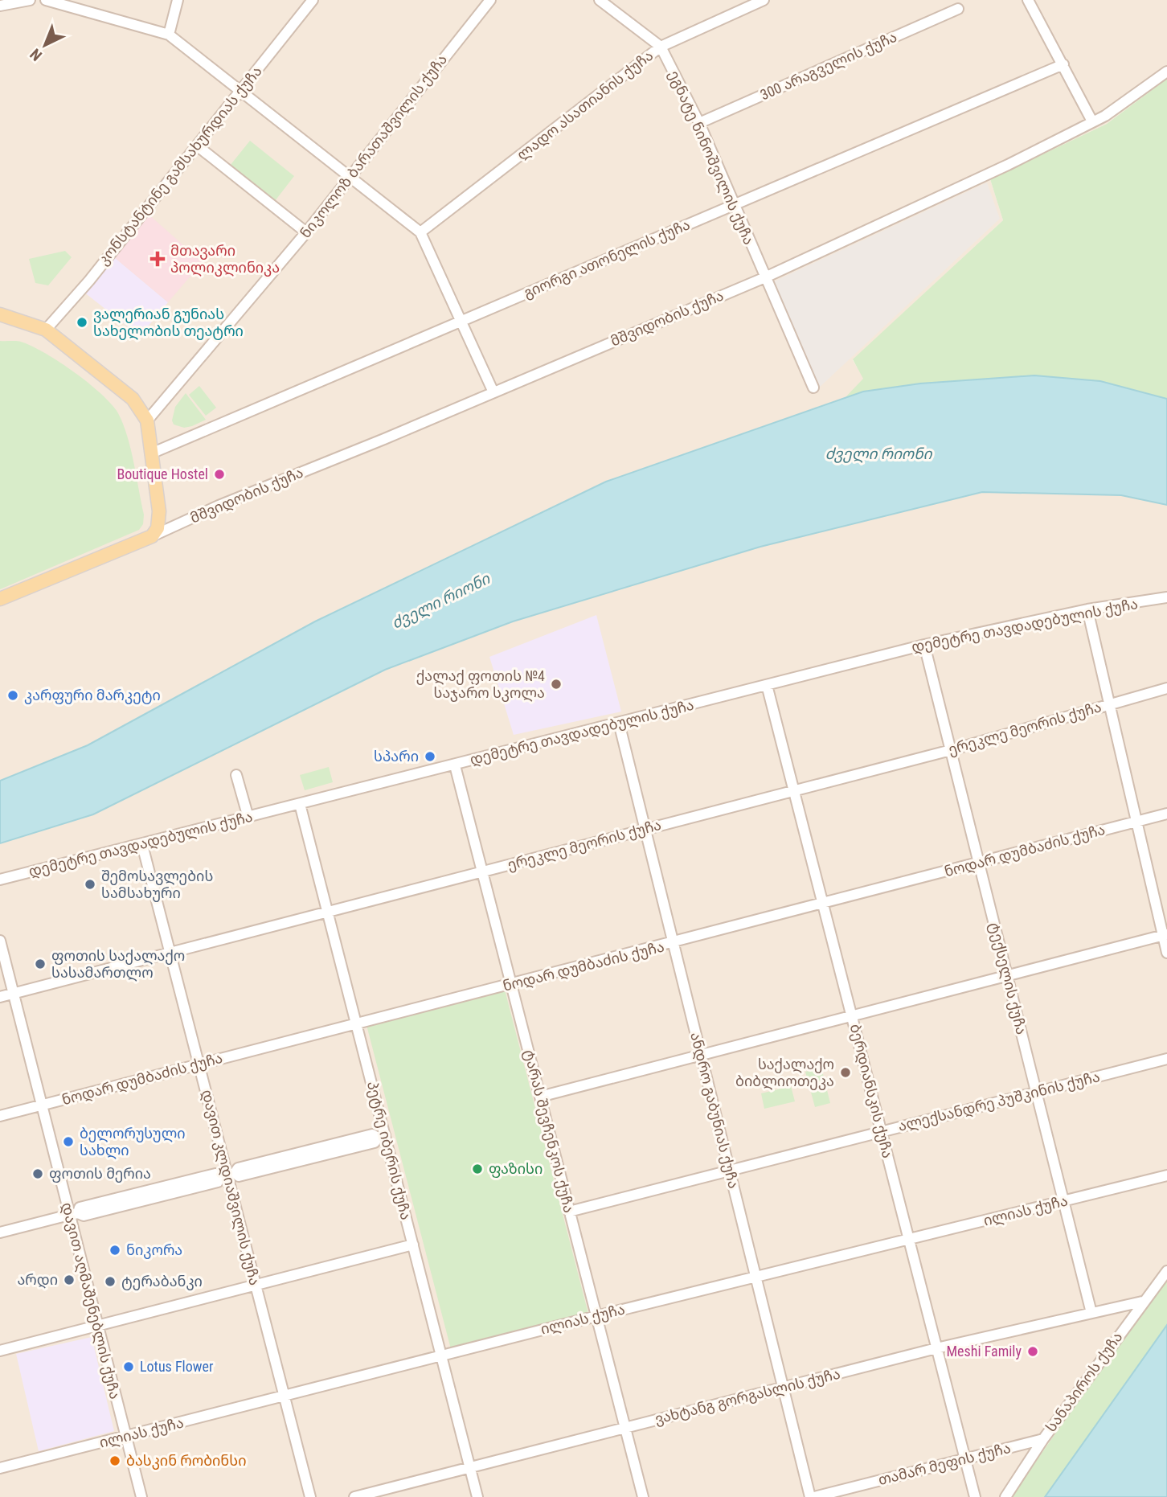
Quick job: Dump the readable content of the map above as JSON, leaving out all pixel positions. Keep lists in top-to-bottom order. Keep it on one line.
{"streets":{"street":["300 არაგველის ქუჩა","ლადო ასათიანის ქუჩა","ნიკოლოზ ბარათაშვილის ქუჩა","ეგნატე ნინოშვილის ქუჩა","კონსტანტინე გამსახურდიას ქუჩა","გიორგი ათონელის ქუჩა","მშვიდობის ქუჩა","დემეტრე თავდადებულის ქუჩა","ერეკლე მეორის ქუჩა","ნოდარ დუმბაძის ქუჩა","ტექსელის ქუჩა","ბერდიანსკის ქუჩა","ალექსანდრე პუშკინის ქუჩა","ანდრო გაბუნიას ქუჩა","ტარას შევჩენკოს ქუჩა","პეტრე იბერის ქუჩა","დავით კლდიაშვილის ქუჩა","ილიას ქუჩა","დავით აღმაშენებლის ქუჩა","სანაპიროს ქუჩა","ვახტანგ გორგასლის ქუჩა","თამარ მეფის ქუჩა"]},"crossings":[["300 არაგველის ქუჩა","ეგნატე ნინოშვილის ქუჩა"],["ლადო ასათიანის ქუჩა","ეგნატე ნინოშვილის ქუჩა"],["ეგნატე ნინოშვილის ქუჩა","გიორგი ათონელის ქუჩა"],["ეგნატე ნინოშვილის ქუჩა","მშვიდობის ქუჩა"],["დემეტრე თავდადებულის ქუჩა","ტექსელის ქუჩა"],["დემეტრე თავდადებულის ქუჩა","ბერდიანსკის ქუჩა"],["დემეტრე თავდადებულის ქუჩა","ანდრო გაბუნიას ქუჩა"],["დემეტრე თავდადებულის ქუჩა","ტარას შევჩენკოს ქუჩა"],["დემეტრე თავდადებულის ქუჩა","პეტრე იბერის ქუჩა"],["დემეტრე თავდადებულის ქუჩა","დავით კლდიაშვილის ქუჩა"],["ერეკლე მეორის ქუჩა","ტექსელის ქუჩა"],["ერეკლე მეორის ქუჩა","ბერდიანსკის ქუჩა"],["ერეკლე მეორის ქუჩა","ანდრო გაბუნიას ქუჩა"],["ერეკლე მეორის ქუჩა","ტარას შევჩენკოს ქუჩა"],["ერეკლე მეორის ქუჩა","პეტრე იბერის ქუჩა"],["ერეკლე მეორის ქუჩა","დავით კლდიაშვილის ქუჩა"],["ერეკლე მეორის ქუჩა","დავით აღმაშენებლის ქუჩა"],["ნოდარ დუმბაძის ქუჩა","ტექსელის ქუჩა"],["ნოდარ დუმბაძის ქუჩა","ბერდიანსკის ქუჩა"],["ნოდარ დუმბაძის ქუჩა","ანდრო გაბუნიას ქუჩა"],["ნოდარ დუმბაძის ქუჩა","ტარას შევჩენკოს ქუჩა"],["ნოდარ დუმბაძის ქუჩა","პეტრე იბერის ქუჩა"],["ნოდარ დუმბაძის ქუჩა","დავით კლდიაშვილის ქუჩა"],["ნოდარ დუმბაძის ქუჩა","დავით აღმაშენებლის ქუჩა"],["ტექსელის ქუჩა","ალექსანდრე პუშკინის ქუჩა"],["ტექსელის ქუჩა","ილიას ქუჩა"],["ტექსელის ქუჩა","ვახტანგ გორგასლის ქუჩა"],["ბერდიანსკის ქუჩა","ალექსანდრე პუშკინის ქუჩა"],["ბერდიანსკის ქუჩა","ილიას ქუჩა"],["ბერდიანსკის ქუჩა","ვახტანგ გორგასლის ქუჩა"],["ბერდიანსკის ქუჩა","თამარ მეფის ქუჩა"],["ალექსანდრე პუშკინის ქუჩა","ანდრო გაბუნიას ქუჩა"],["ალექსანდრე პუშკინის ქუჩა","ტარას შევჩენკოს ქუჩა"],["ანდრო გაბუნიას ქუჩა","ილიას ქუჩა"],["ანდრო გაბუნიას ქუჩა","ვახტანგ გორგასლის ქუჩა"],["ანდრო გაბუნიას ქუჩა","თამარ მეფის ქუჩა"],["ტარას შევჩენკოს ქუჩა","ილიას ქუჩა"],["ტარას შევჩენკოს ქუჩა","ვახტანგ გორგასლის ქუჩა"],["პეტრე იბერის ქუჩა","ილიას ქუჩა"],["პეტრე იბერის ქუჩა","ვახტანგ გორგასლის ქუჩა"],["დავით კლდიაშვილის ქუჩა","ილიას ქუჩა"],["ილიას ქუჩა","დავით აღმაშენებლის ქუჩა"],["სანაპიროს ქუჩა","ვახტანგ გორგასლის ქუჩა"],["სანაპიროს ქუჩა","თამარ მეფის ქუჩა"]],"water":["ძველი რიონი"],"places":{"health":["მთავარი პოლიკლინიკა"],"other":["ვალერიან გუნიას სახელობის თეატრი","Boutique Hostel","ქალაქ ფოთის №4 საჯარო სკოლა","კარფური მარკეტი","სპარი","შემოსავლების სამსახური","ფოთის საქალაქო სასამართლო","საქალაქო ბიბლიოთეკა","ბელორუსული სახლი","ფაზისი","ფოთის მერია","ნიკორა","არდი","ტერაბანკი","Meshi Family","Lotus Flower","ბასკინ რობინსი"]},"north":"bottom left"}
